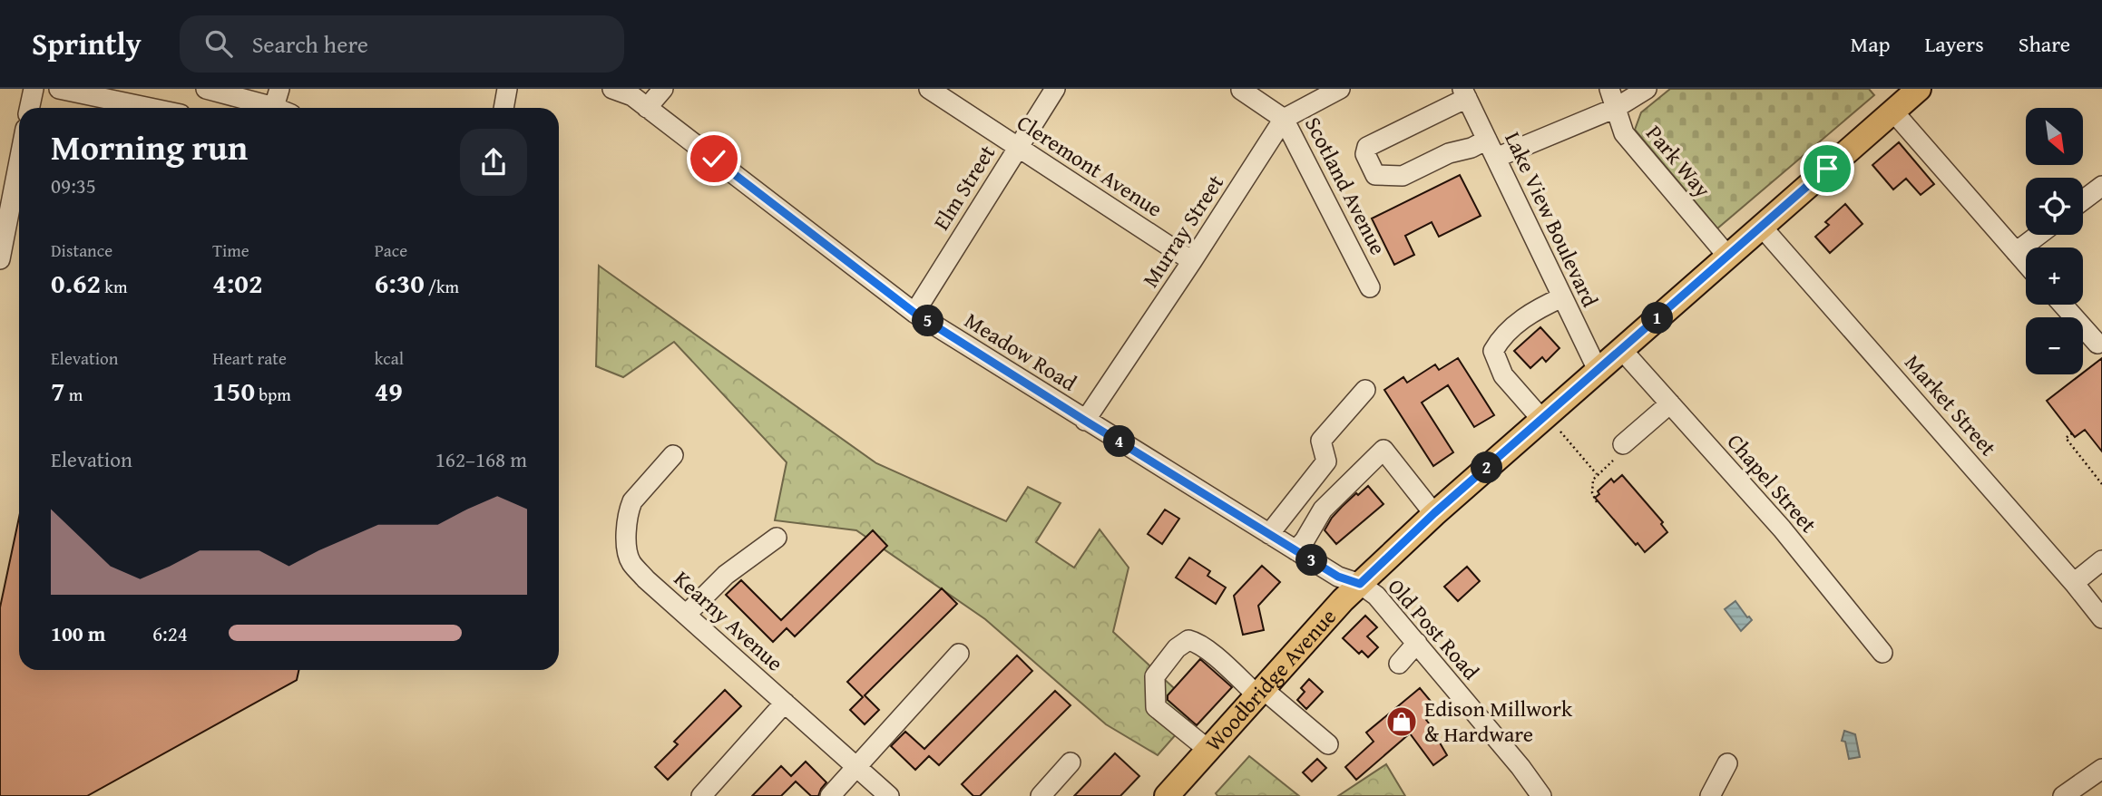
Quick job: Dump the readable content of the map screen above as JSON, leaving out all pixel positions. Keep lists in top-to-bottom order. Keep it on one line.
{"streets":{"main road":["Woodbridge Avenue"],"street":["Park Way","Cleremont Avenue","Scotland Avenue","Elm Street","Lake View Boulevard","Murray Street","Meadow Road","Market Street","Chapel Street","Kearny Avenue","Old Post Road"]},"crossings":[["Park Way","Woodbridge Avenue"],["Cleremont Avenue","Elm Street"],["Cleremont Avenue","Murray Street"],["Scotland Avenue","Murray Street"],["Elm Street","Meadow Road"],["Lake View Boulevard","Woodbridge Avenue"],["Murray Street","Meadow Road"],["Meadow Road","Old Post Road"],["Meadow Road","Woodbridge Avenue"],["Market Street","Woodbridge Avenue"],["Chapel Street","Woodbridge Avenue"],["Old Post Road","Woodbridge Avenue"]],"places":{"shop":["Edison Millwork & Hardware"]},"north":"bottom right","page":{"header":"Sprintly","search":"Search here","nav":["Map","Layers","Share"],"map_buttons":["+","−"],"heading":["Morning run","09:35"],"stats":[["Distance","0.62 km"],["Time","4:02"],["Pace","6:30 /km"],["Elevation","7 m"],["Heart rate","150 bpm"],["kcal","49"]],"pins":["1","5","4","2","3"],"chart":["Elevation","162–168 m"],"list":[{"name":"100 m","note":"6:24"}]}}
